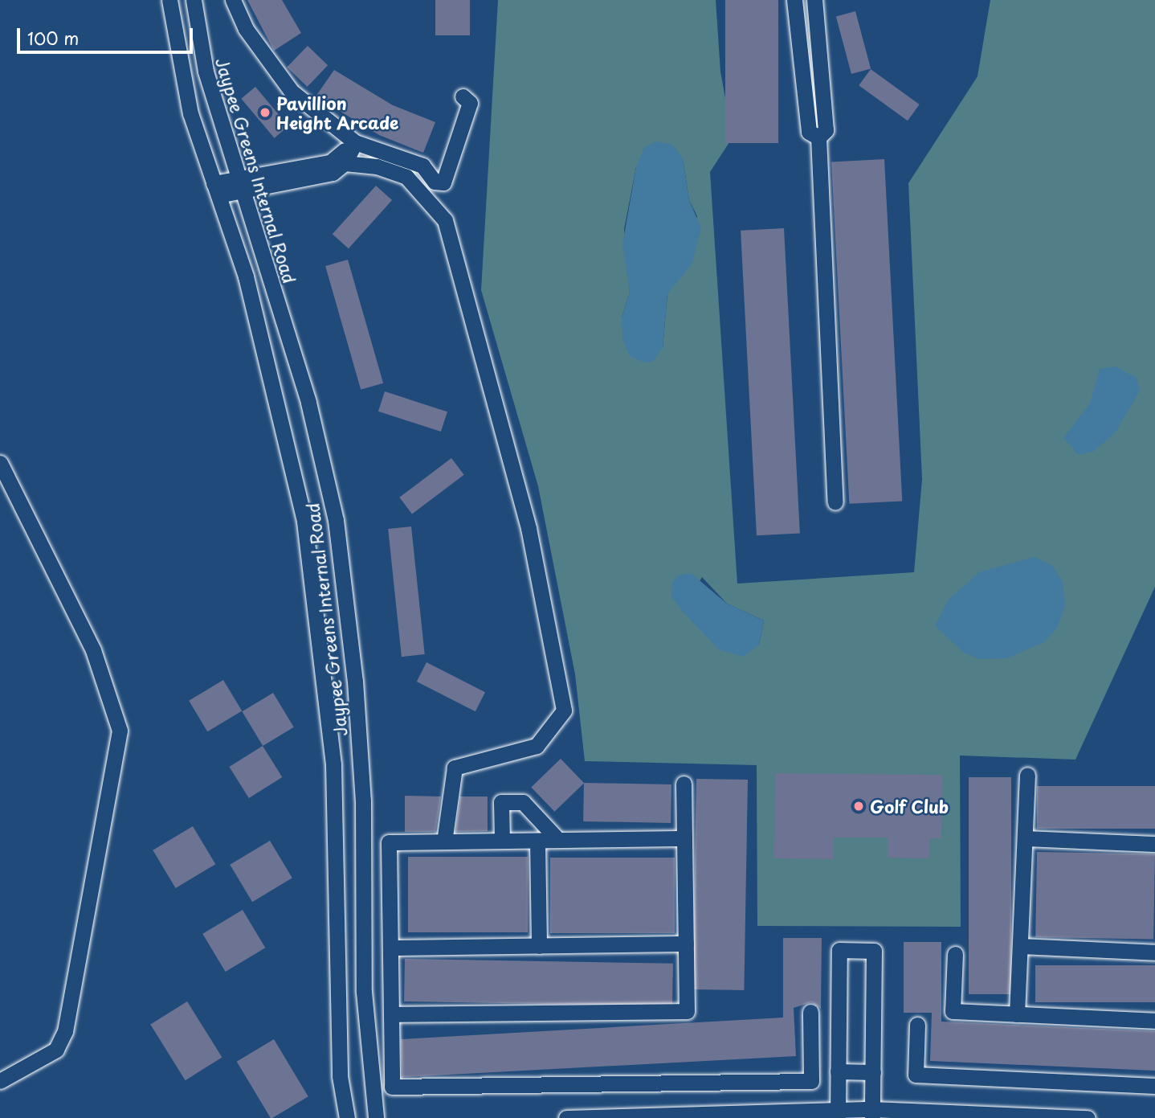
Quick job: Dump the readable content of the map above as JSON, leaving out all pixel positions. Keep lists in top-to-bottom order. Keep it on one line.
{"streets":{"street":["Jaypee Greens Internal Road"]},"places":["Pavillion Height Arcade","Golf Club"],"scale_bar":"100 m"}
